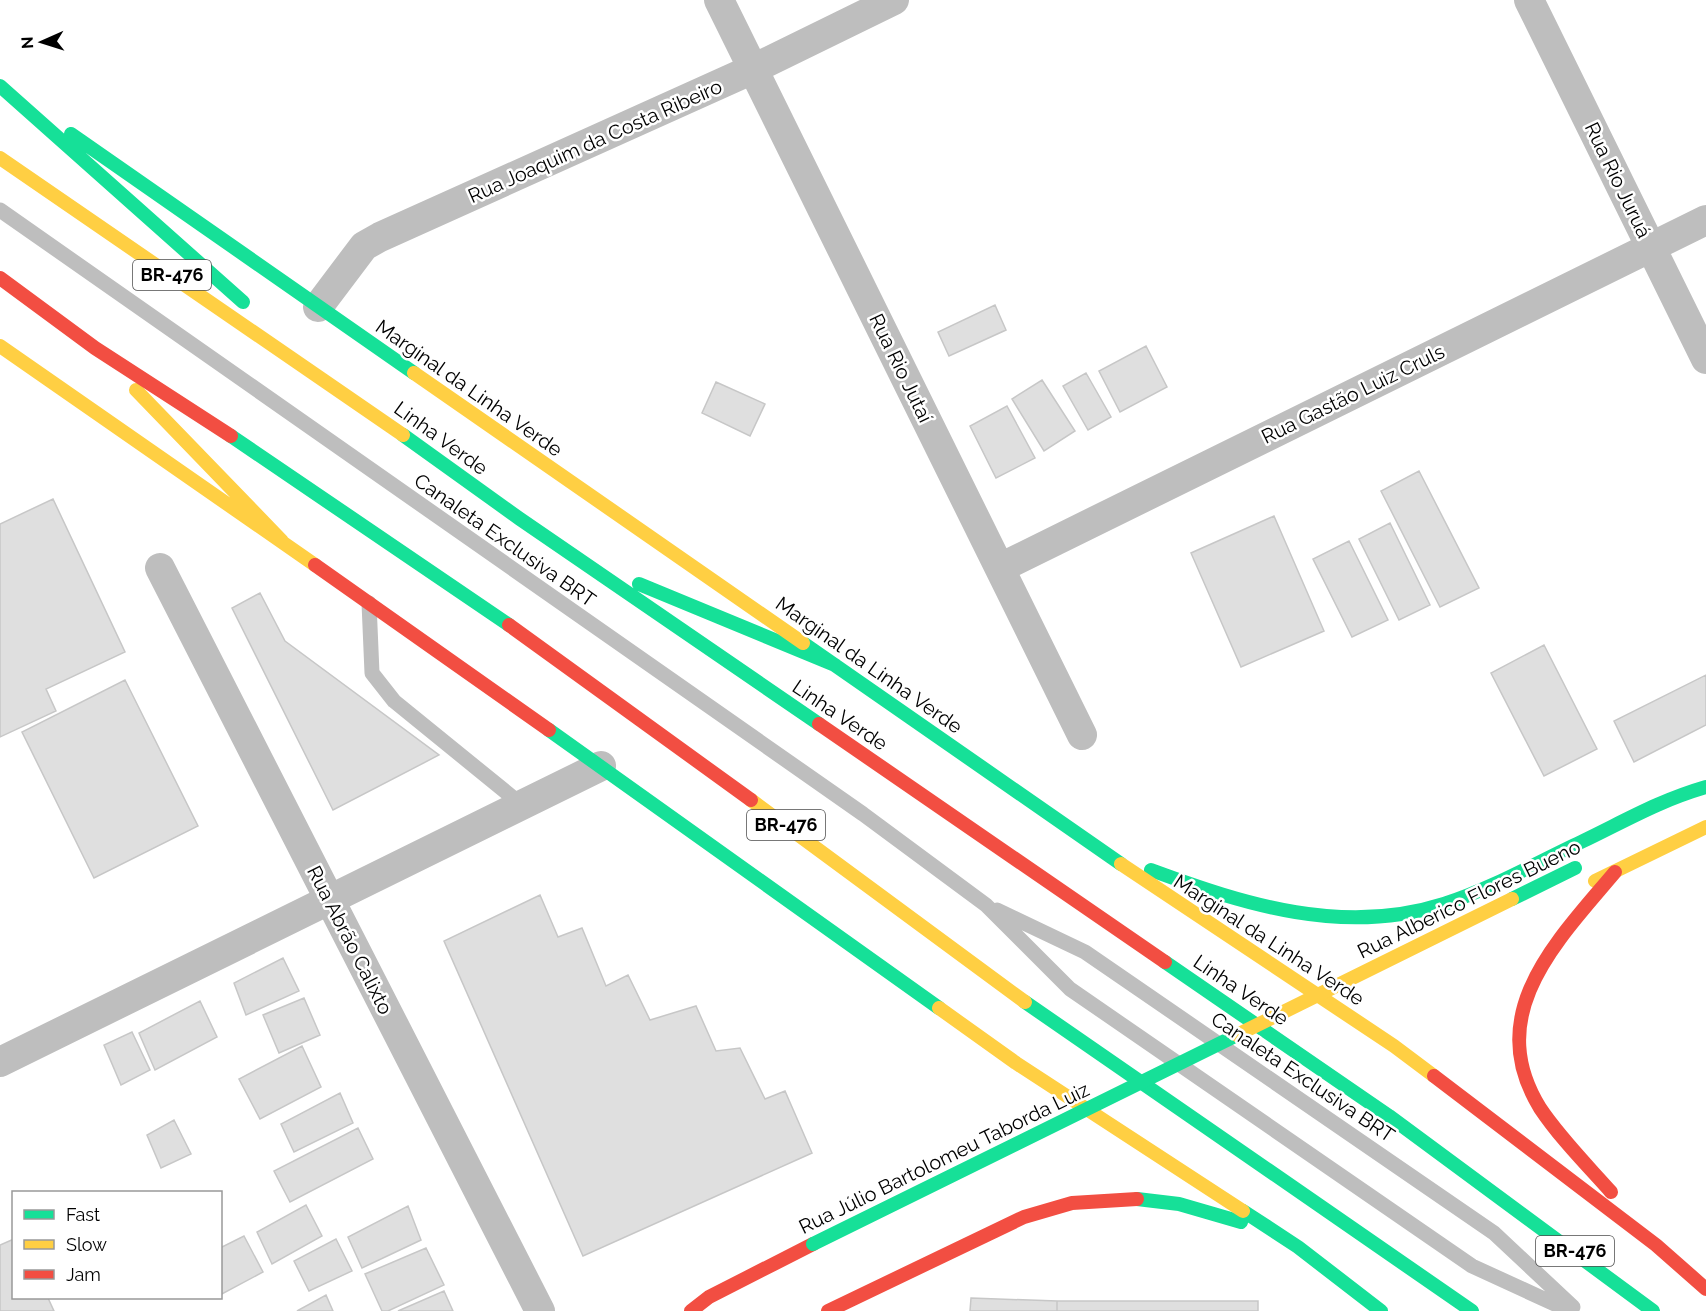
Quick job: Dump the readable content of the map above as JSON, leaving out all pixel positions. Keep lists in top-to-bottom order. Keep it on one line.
{"streets":{"main road":["BR-476","Marginal da Linha Verde","Linha Verde","Rua Alberico Flores Bueno","Rua Júlio Bartolomeu Taborda Luiz"],"street":["Rua Joaquim da Costa Ribeiro","Rua Rio Juruá","Rua Rio Jutaí","Rua Gastão Luiz Cruls","Rua Abrão Calixto"],"lane":["Canaleta Exclusiva BRT"]},"crossings":[["Rua Joaquim da Costa Ribeiro","Rua Rio Jutaí"],["Rua Joaquim da Costa Ribeiro","Marginal da Linha Verde"],["Rua Rio Juruá","Rua Gastão Luiz Cruls"],["Rua Rio Jutaí","Rua Gastão Luiz Cruls"],["Rua Alberico Flores Bueno","Rua Júlio Bartolomeu Taborda Luiz"]],"legend":["Fast","Slow","Jam"],"north":"left"}
